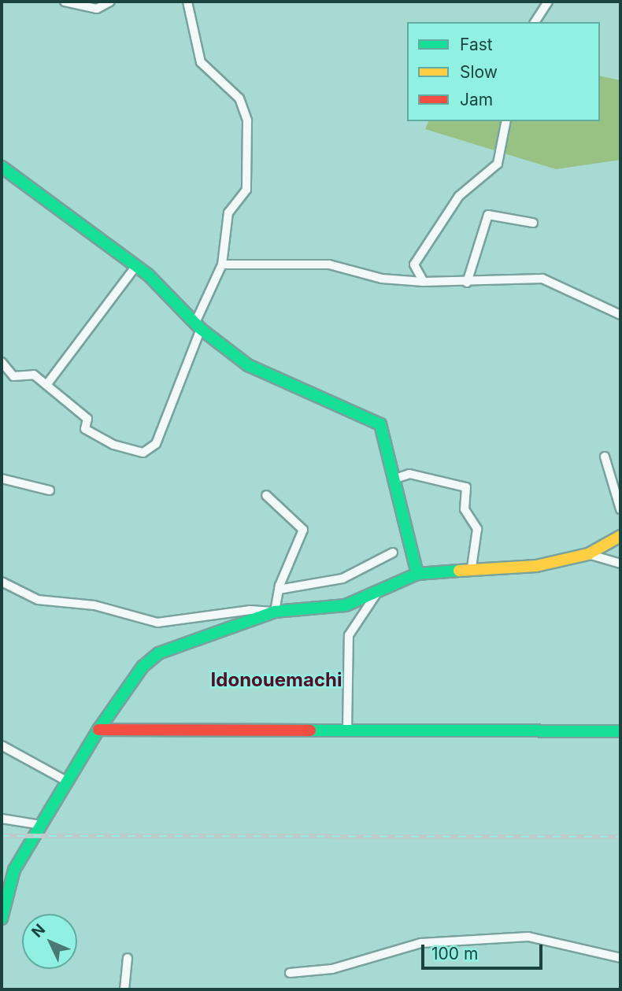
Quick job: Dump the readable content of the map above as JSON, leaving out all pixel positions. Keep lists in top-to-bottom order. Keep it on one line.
{"districts":["Idonouemachi"],"legend":["Fast","Slow","Jam"],"scale_bar":"100 m","north":"top left"}
